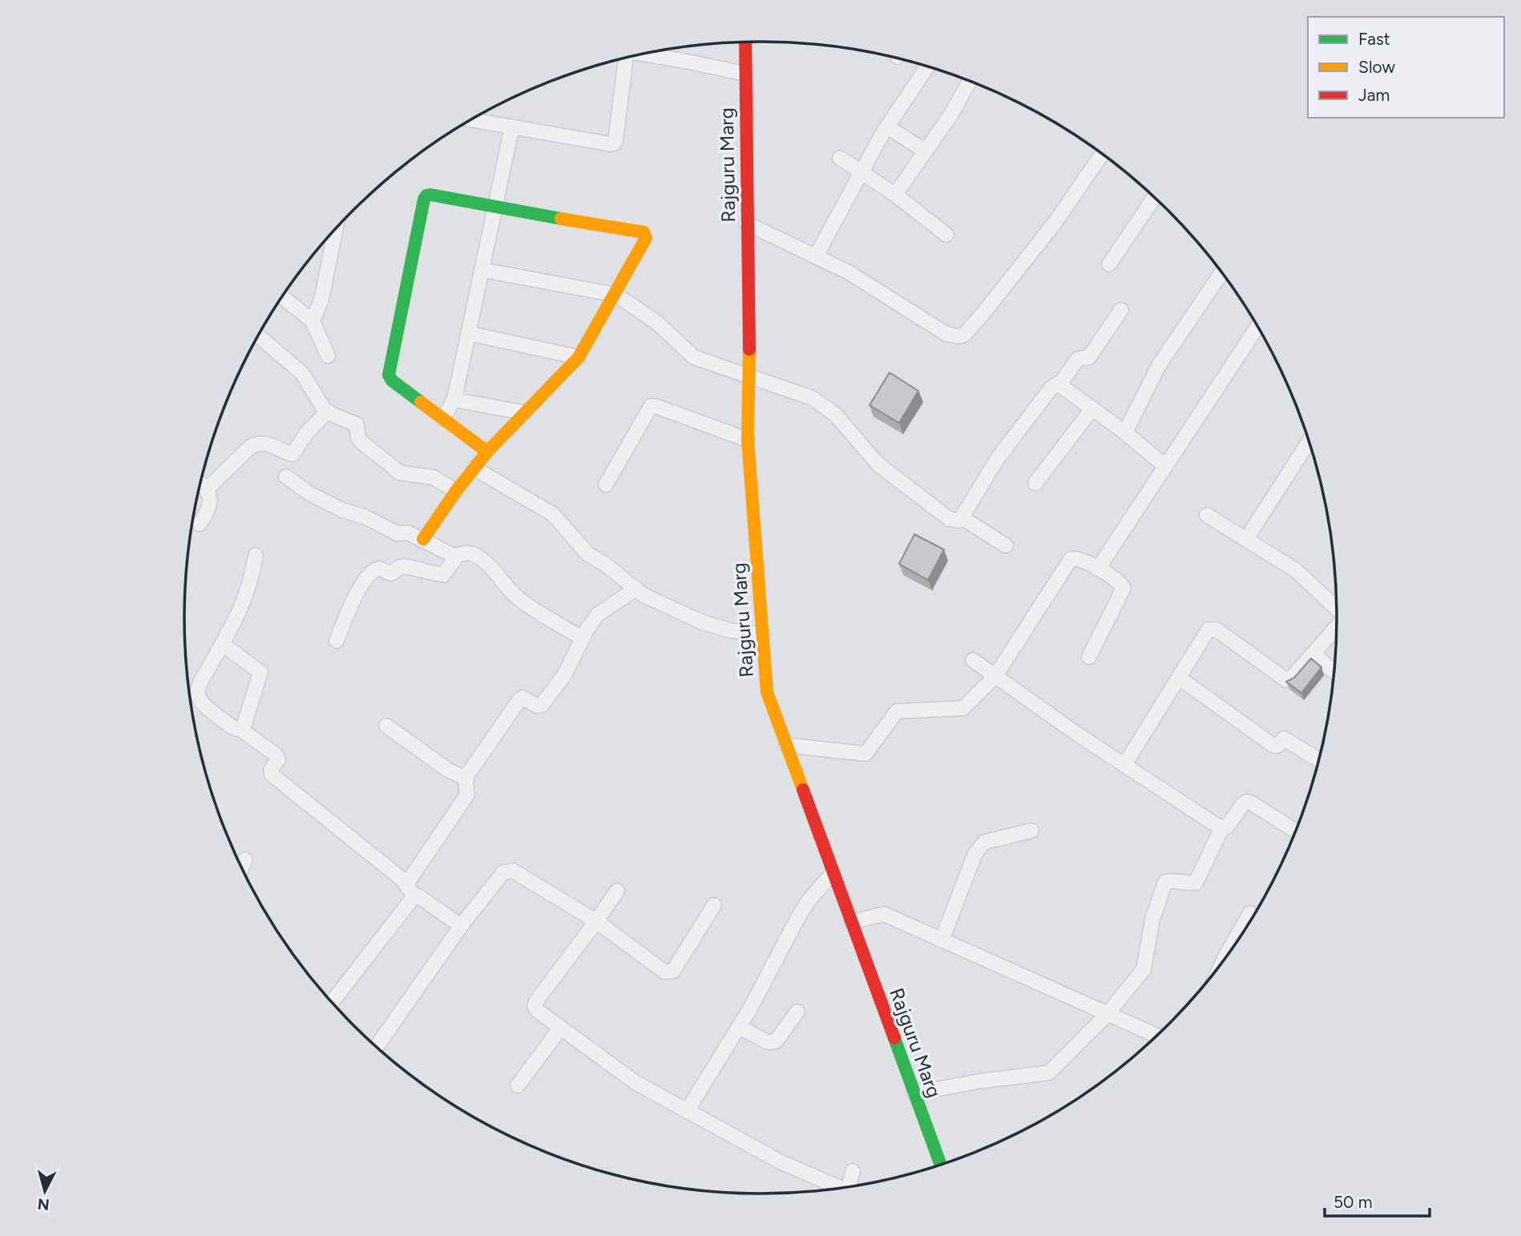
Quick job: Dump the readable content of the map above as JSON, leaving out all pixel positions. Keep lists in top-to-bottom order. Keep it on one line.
{"streets":{"street":["Rajguru Marg"]},"legend":["Fast","Slow","Jam"],"scale_bar":"50 m","north":"bottom"}
